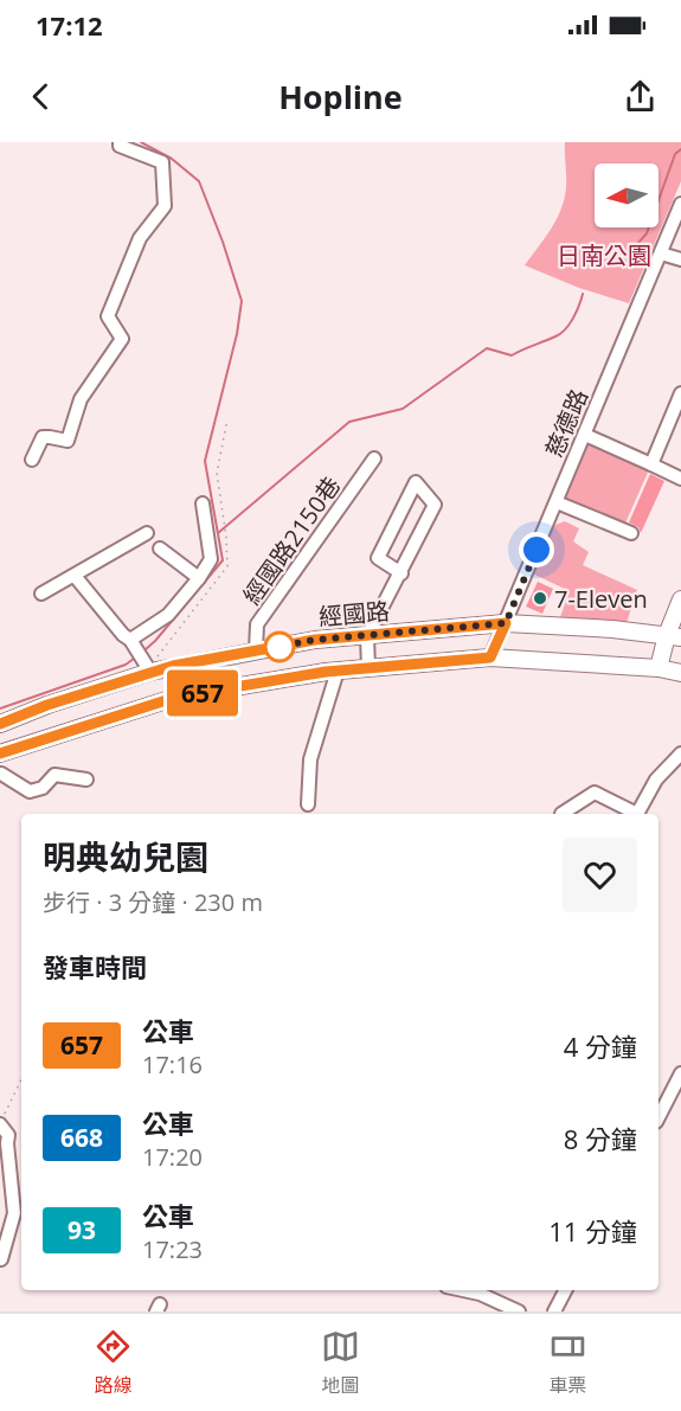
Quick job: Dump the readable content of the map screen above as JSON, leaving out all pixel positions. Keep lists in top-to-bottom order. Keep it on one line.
{"streets":{"main road":["經國路"],"street":["慈德路","經國路2150巷"]},"crossings":[["慈德路","經國路"],["經國路2150巷","經國路"]],"parks":["日南公園"],"places":["7-Eleven"],"lines":["bus line 657"],"north":"left","page":{"status":"17:12","header":"Hopline","on_map":"657","heading":[["明典幼兒園","步行 · 3 分鐘 · 230 m"],"發車時間"],"list":[{"mark":"657","name":"公車","note":"17:16","value":"4 分鐘"},{"mark":"668","name":"公車","note":"17:20","value":"8 分鐘"},{"mark":"93","name":"公車","note":"17:23","value":"11 分鐘"}],"tabs":["路線","地圖","車票"]}}
